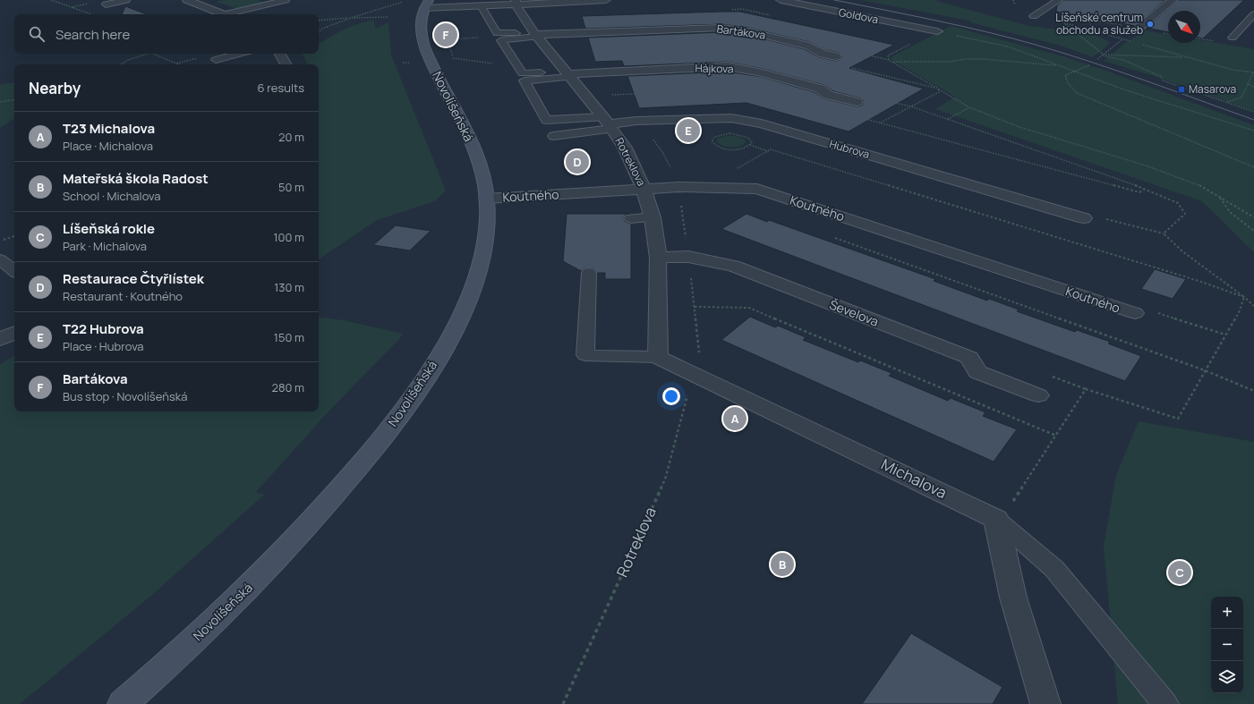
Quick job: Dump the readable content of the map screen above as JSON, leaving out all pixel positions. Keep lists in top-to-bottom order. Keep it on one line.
{"streets":{"street":["Goldova","Bartákova","Hájkova","Novolíšeňská","Hubrova","Rotreklova","Koutného","Ševelova","Michalova"]},"crossings":[["Bartákova","Rotreklova"],["Hájkova","Rotreklova"],["Novolíšeňská","Koutného"],["Hubrova","Rotreklova"],["Rotreklova","Koutného"],["Rotreklova","Ševelova"],["Rotreklova","Michalova"]],"places":{"other":["Líšeňské centrum obchodu a služeb"],"transit":["Masarova"]},"north":"bottom right","page":{"search":"Search here","pins":["F","E","D","A","B","C"],"heading":["Nearby","6 results"],"list":[{"mark":"A","name":"T23 Michalova","note":"Place · Michalova","value":"20 m"},{"mark":"B","name":"Mateřská škola Radost","note":"School · Michalova","value":"50 m"},{"mark":"C","name":"Líšeňská rokle","note":"Park · Michalova","value":"100 m"},{"mark":"D","name":"Restaurace Čtyřlístek","note":"Restaurant · Koutného","value":"130 m"},{"mark":"E","name":"T22 Hubrova","note":"Place · Hubrova","value":"150 m"},{"mark":"F","name":"Bartákova","note":"Bus stop · Novolíšeňská","value":"280 m"}],"map_buttons":["+","−"]}}
